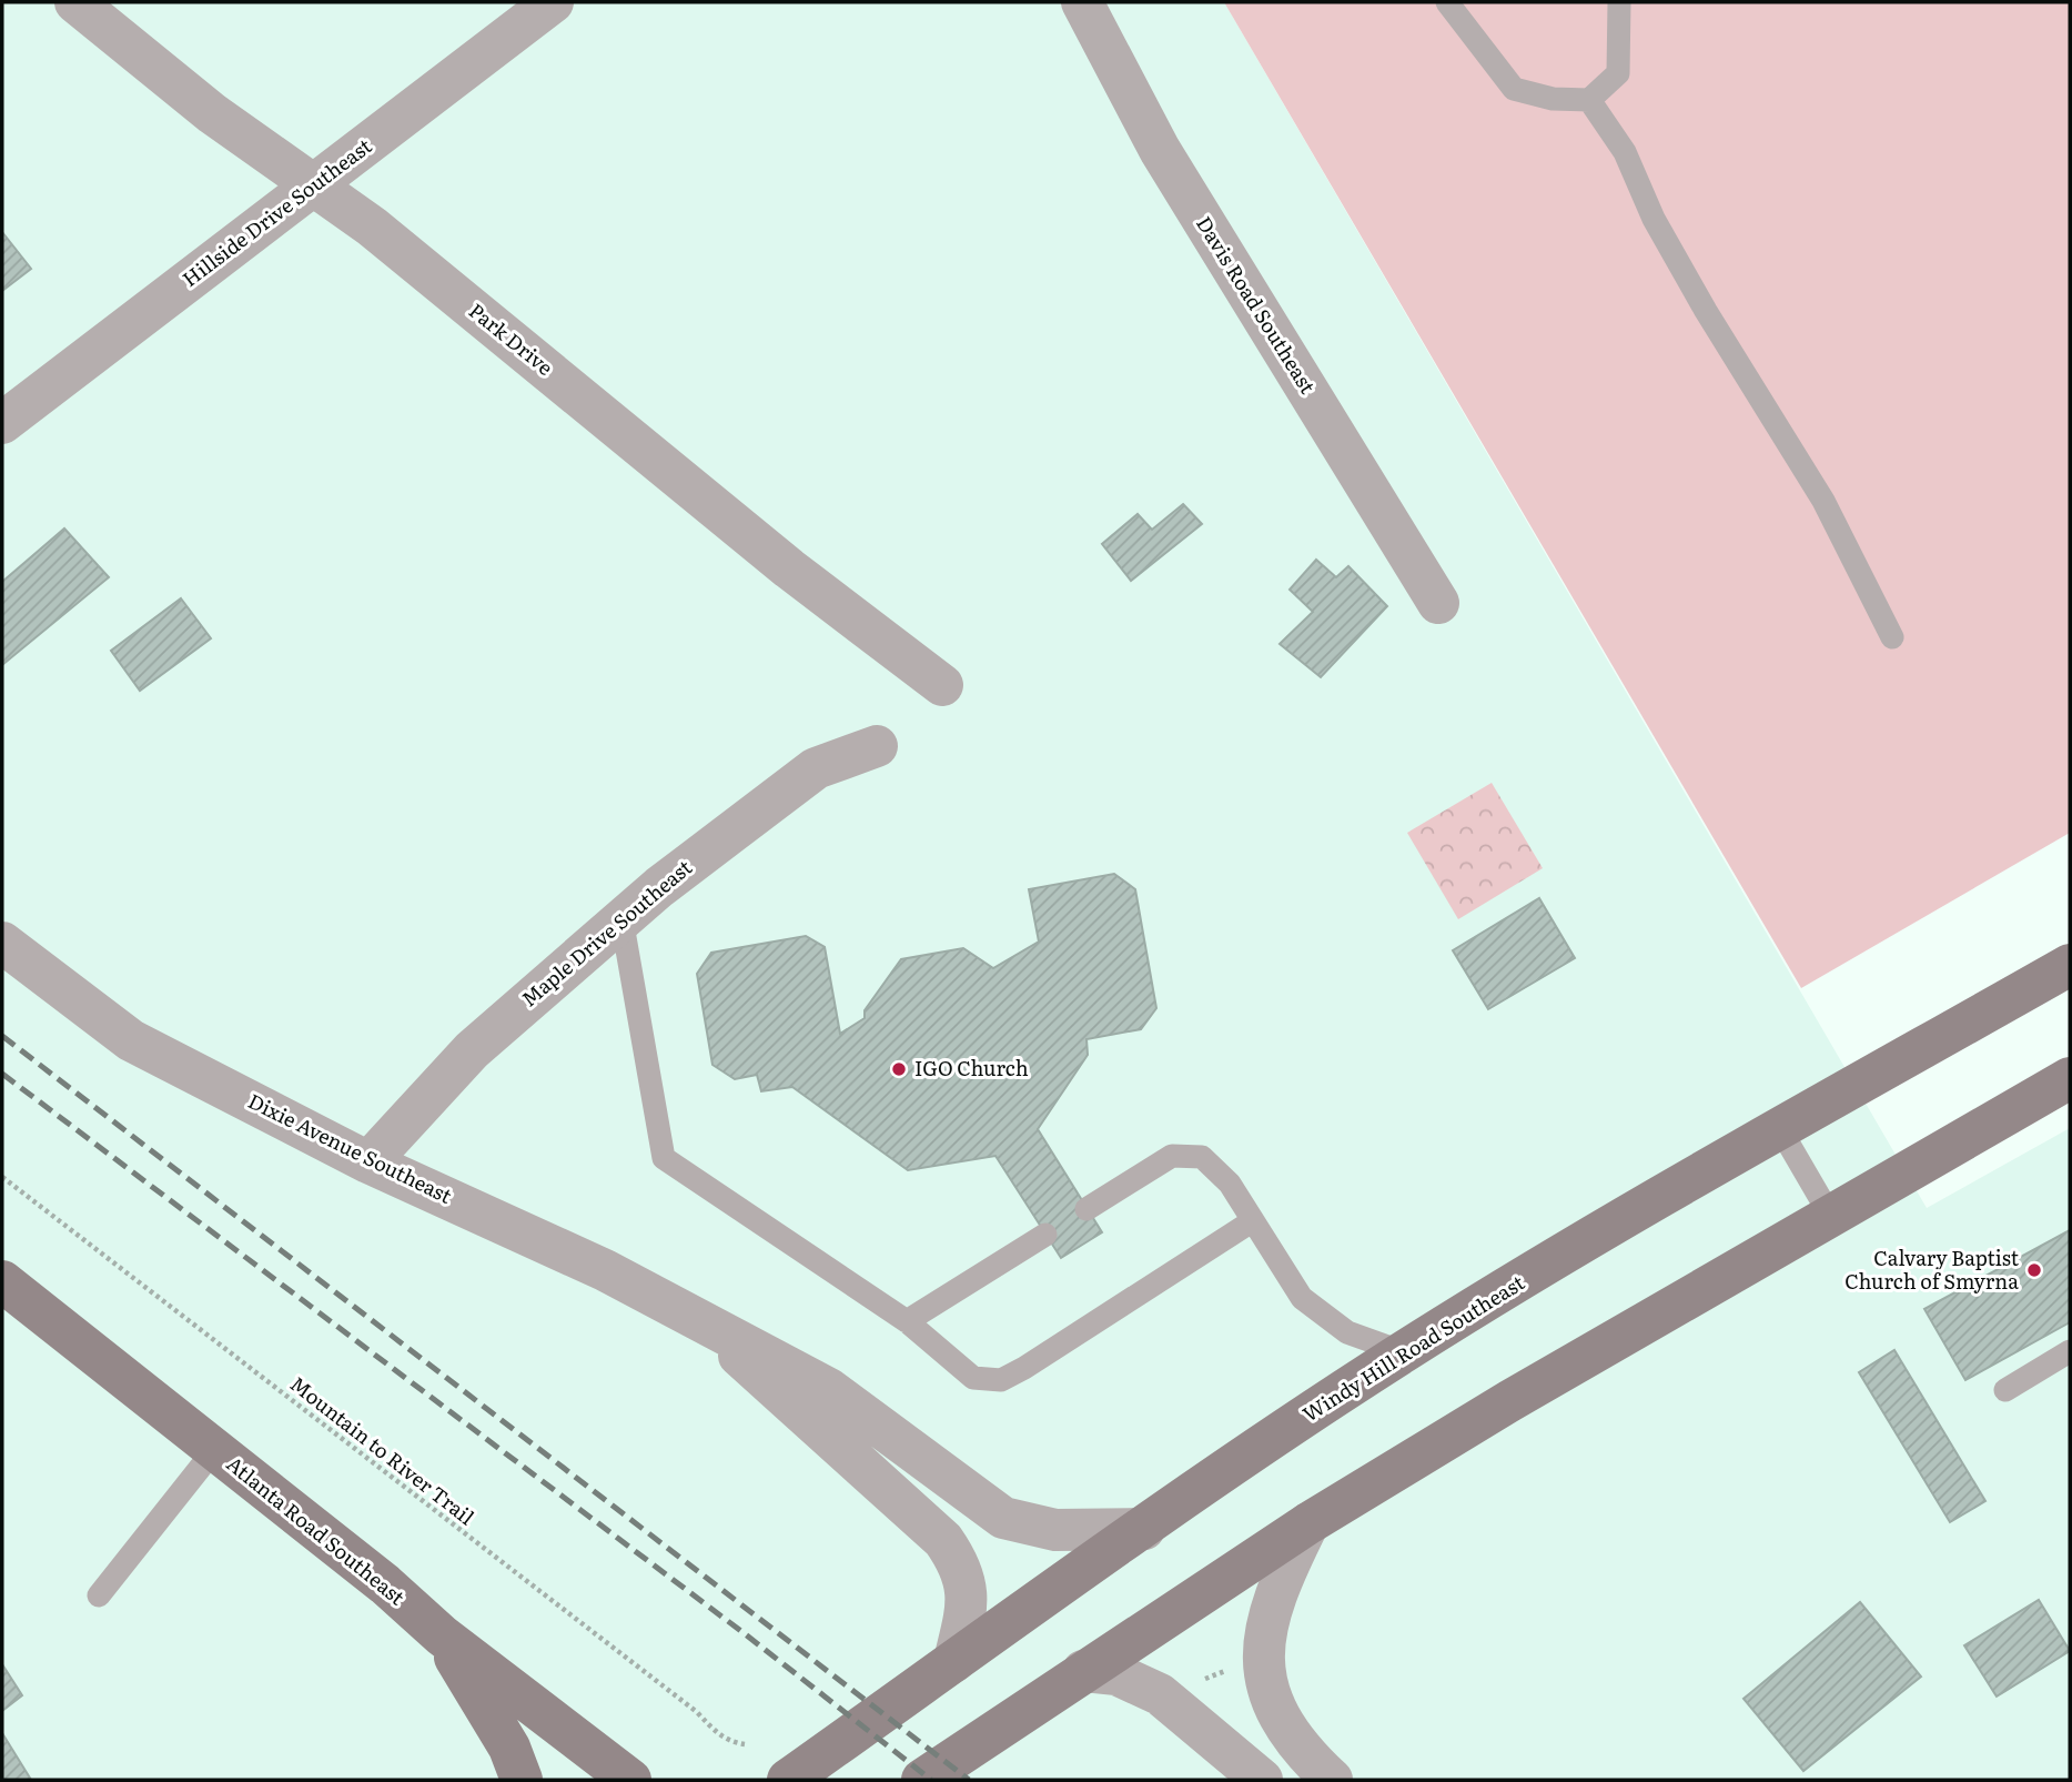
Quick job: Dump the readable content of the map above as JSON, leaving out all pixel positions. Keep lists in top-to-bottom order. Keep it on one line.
{"streets":{"main road":["Windy Hill Road Southeast","Atlanta Road Southeast"],"street":["Hillside Drive Southeast","Davis Road Southeast","Park Drive","Maple Drive Southeast","Dixie Avenue Southeast"],"path":["Mountain to River Trail"]},"crossings":[["Hillside Drive Southeast","Park Drive"],["Maple Drive Southeast","Dixie Avenue Southeast"],["Dixie Avenue Southeast","Windy Hill Road Southeast"]],"places":["IGO Church","Calvary Baptist Church of Smyrna"]}
